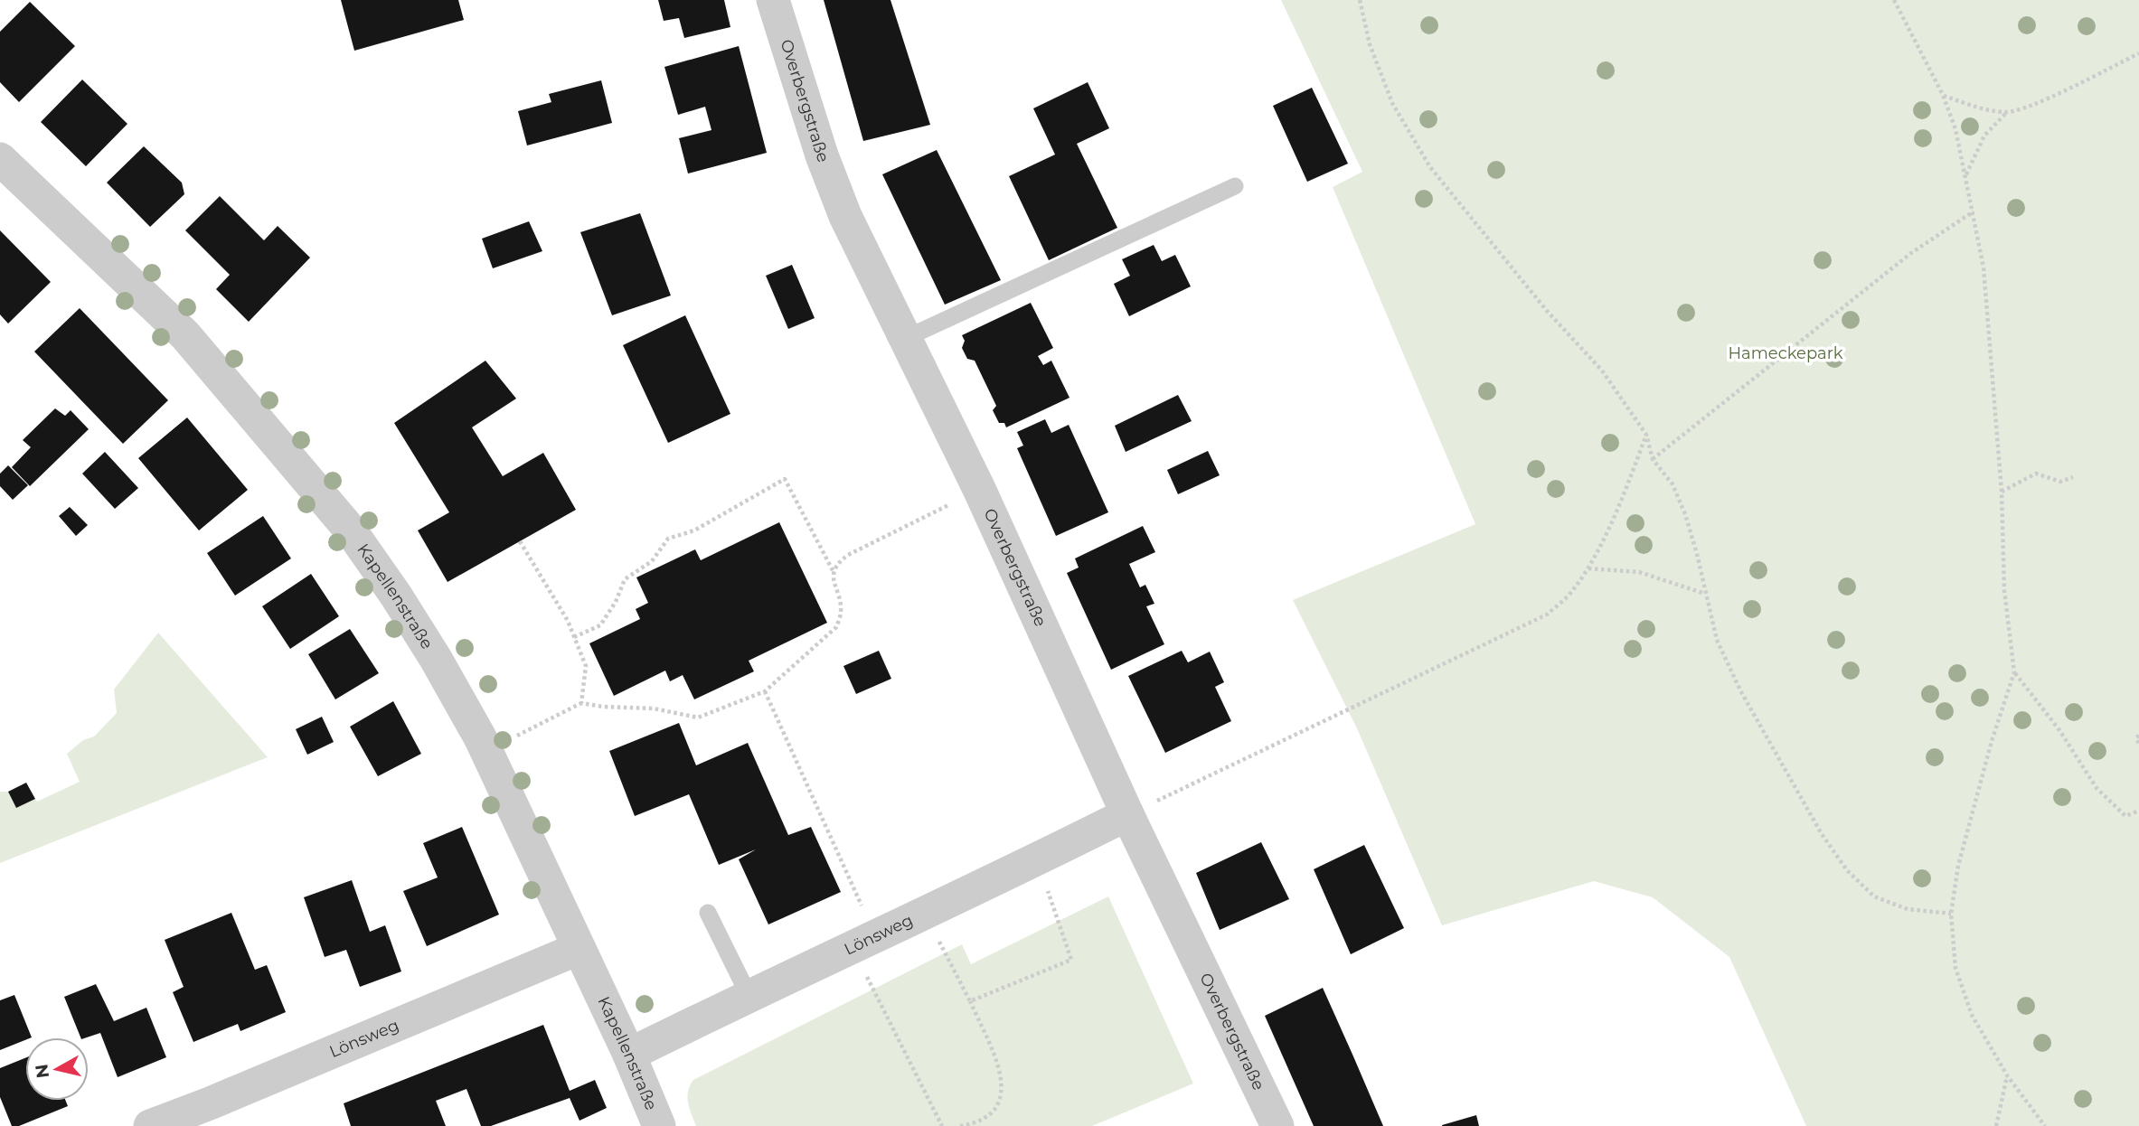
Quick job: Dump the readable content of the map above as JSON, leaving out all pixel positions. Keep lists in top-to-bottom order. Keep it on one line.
{"streets":{"street":["Overbergstraße","Kapellenstraße","Lönsweg"]},"crossings":[["Overbergstraße","Lönsweg"],["Kapellenstraße","Lönsweg"]],"parks":["Hameckepark"],"north":"left"}
